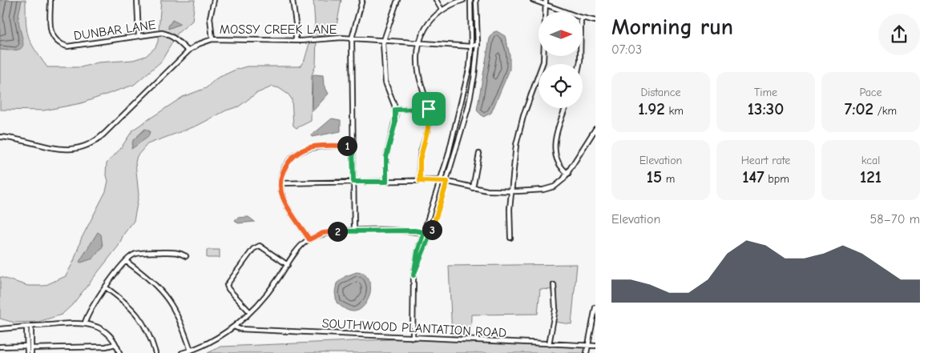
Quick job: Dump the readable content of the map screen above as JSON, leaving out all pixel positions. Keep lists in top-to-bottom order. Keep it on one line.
{"streets":{"street":["MOSSY CREEK LANE","DUNBAR LANE","SOUTHWOOD PLANTATION ROAD"]},"crossings":[["MOSSY CREEK LANE","DUNBAR LANE"]],"north":"right","page":{"heading":["Morning run","07:03"],"stats":[["Distance","1.92 km"],["Time","13:30"],["Pace","7:02 /km"],["Elevation","15 m"],["Heart rate","147 bpm"],["kcal","121"]],"pins":["1","3","2"],"chart":["Elevation","58–70 m"]}}
